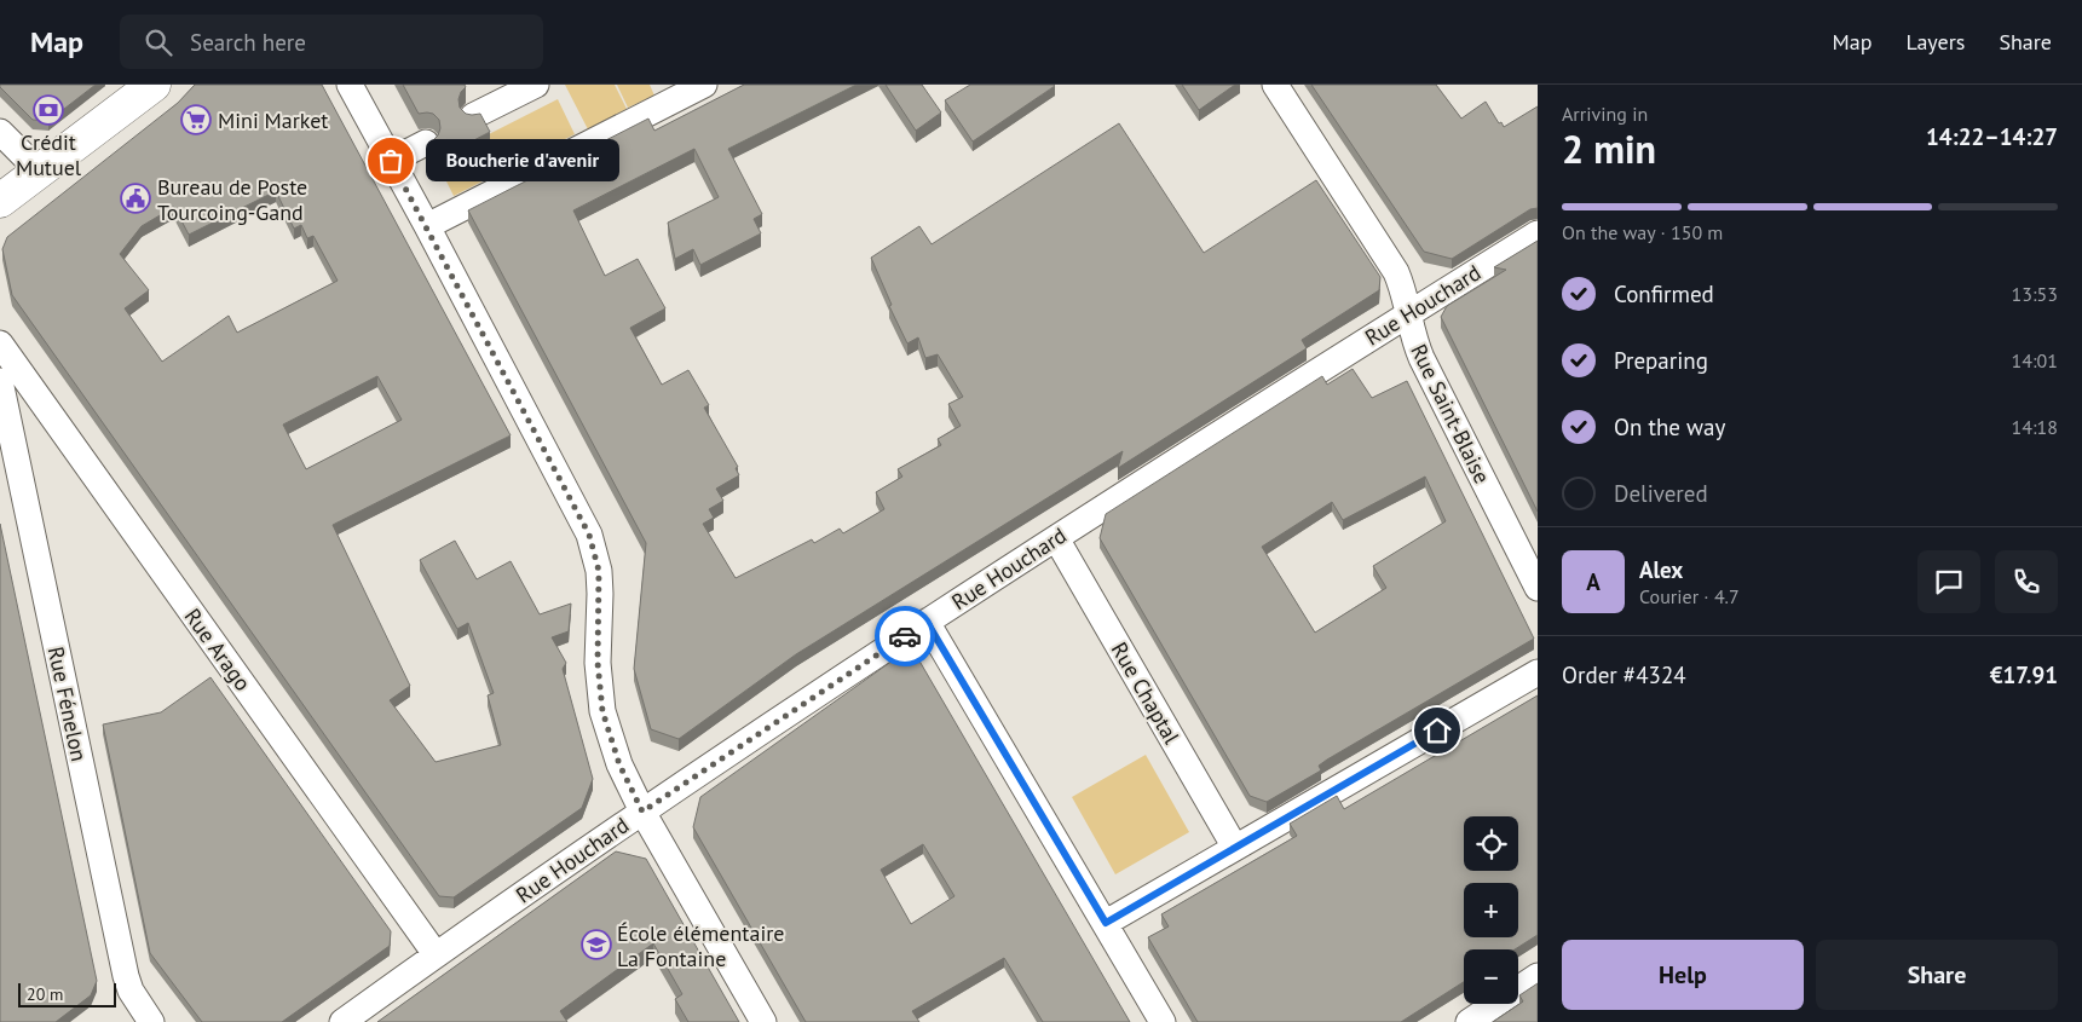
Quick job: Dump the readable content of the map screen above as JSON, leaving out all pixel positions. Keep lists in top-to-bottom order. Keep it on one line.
{"streets":{"street":["Rue Houchard","Rue Saint-Blaise","Rue Arago","Rue Chaptal","Rue Fénelon"]},"crossings":[["Rue Houchard","Rue Saint-Blaise"],["Rue Houchard","Rue Arago"],["Rue Houchard","Rue Chaptal"]],"places":{"bank":["Crédit Mutuel"],"supermarket":["Mini Market"],"other":["Boucherie d'avenir"],"public building":["Bureau de Poste Tourcoing-Gand"],"school or university":["École élémentaire La Fontaine"]},"scale_bar":"20 m","page":{"header":"Map","search":"Search here","nav":["Map","Layers","Share"],"heading":["2 min","Arriving in","14:22–14:27"],"panel":["Alex","Courier · 4.7","Order #4324","€17.91"],"bubble":"Boucherie d'avenir","bar":"On the way · 150 m","list":[["Confirmed","13:53"],["Preparing","14:01"],["On the way","14:18"],"Delivered"],"round":"A","map_buttons":["+","−"],"buttons":["Help","Share"],"scale":"20 m"}}
